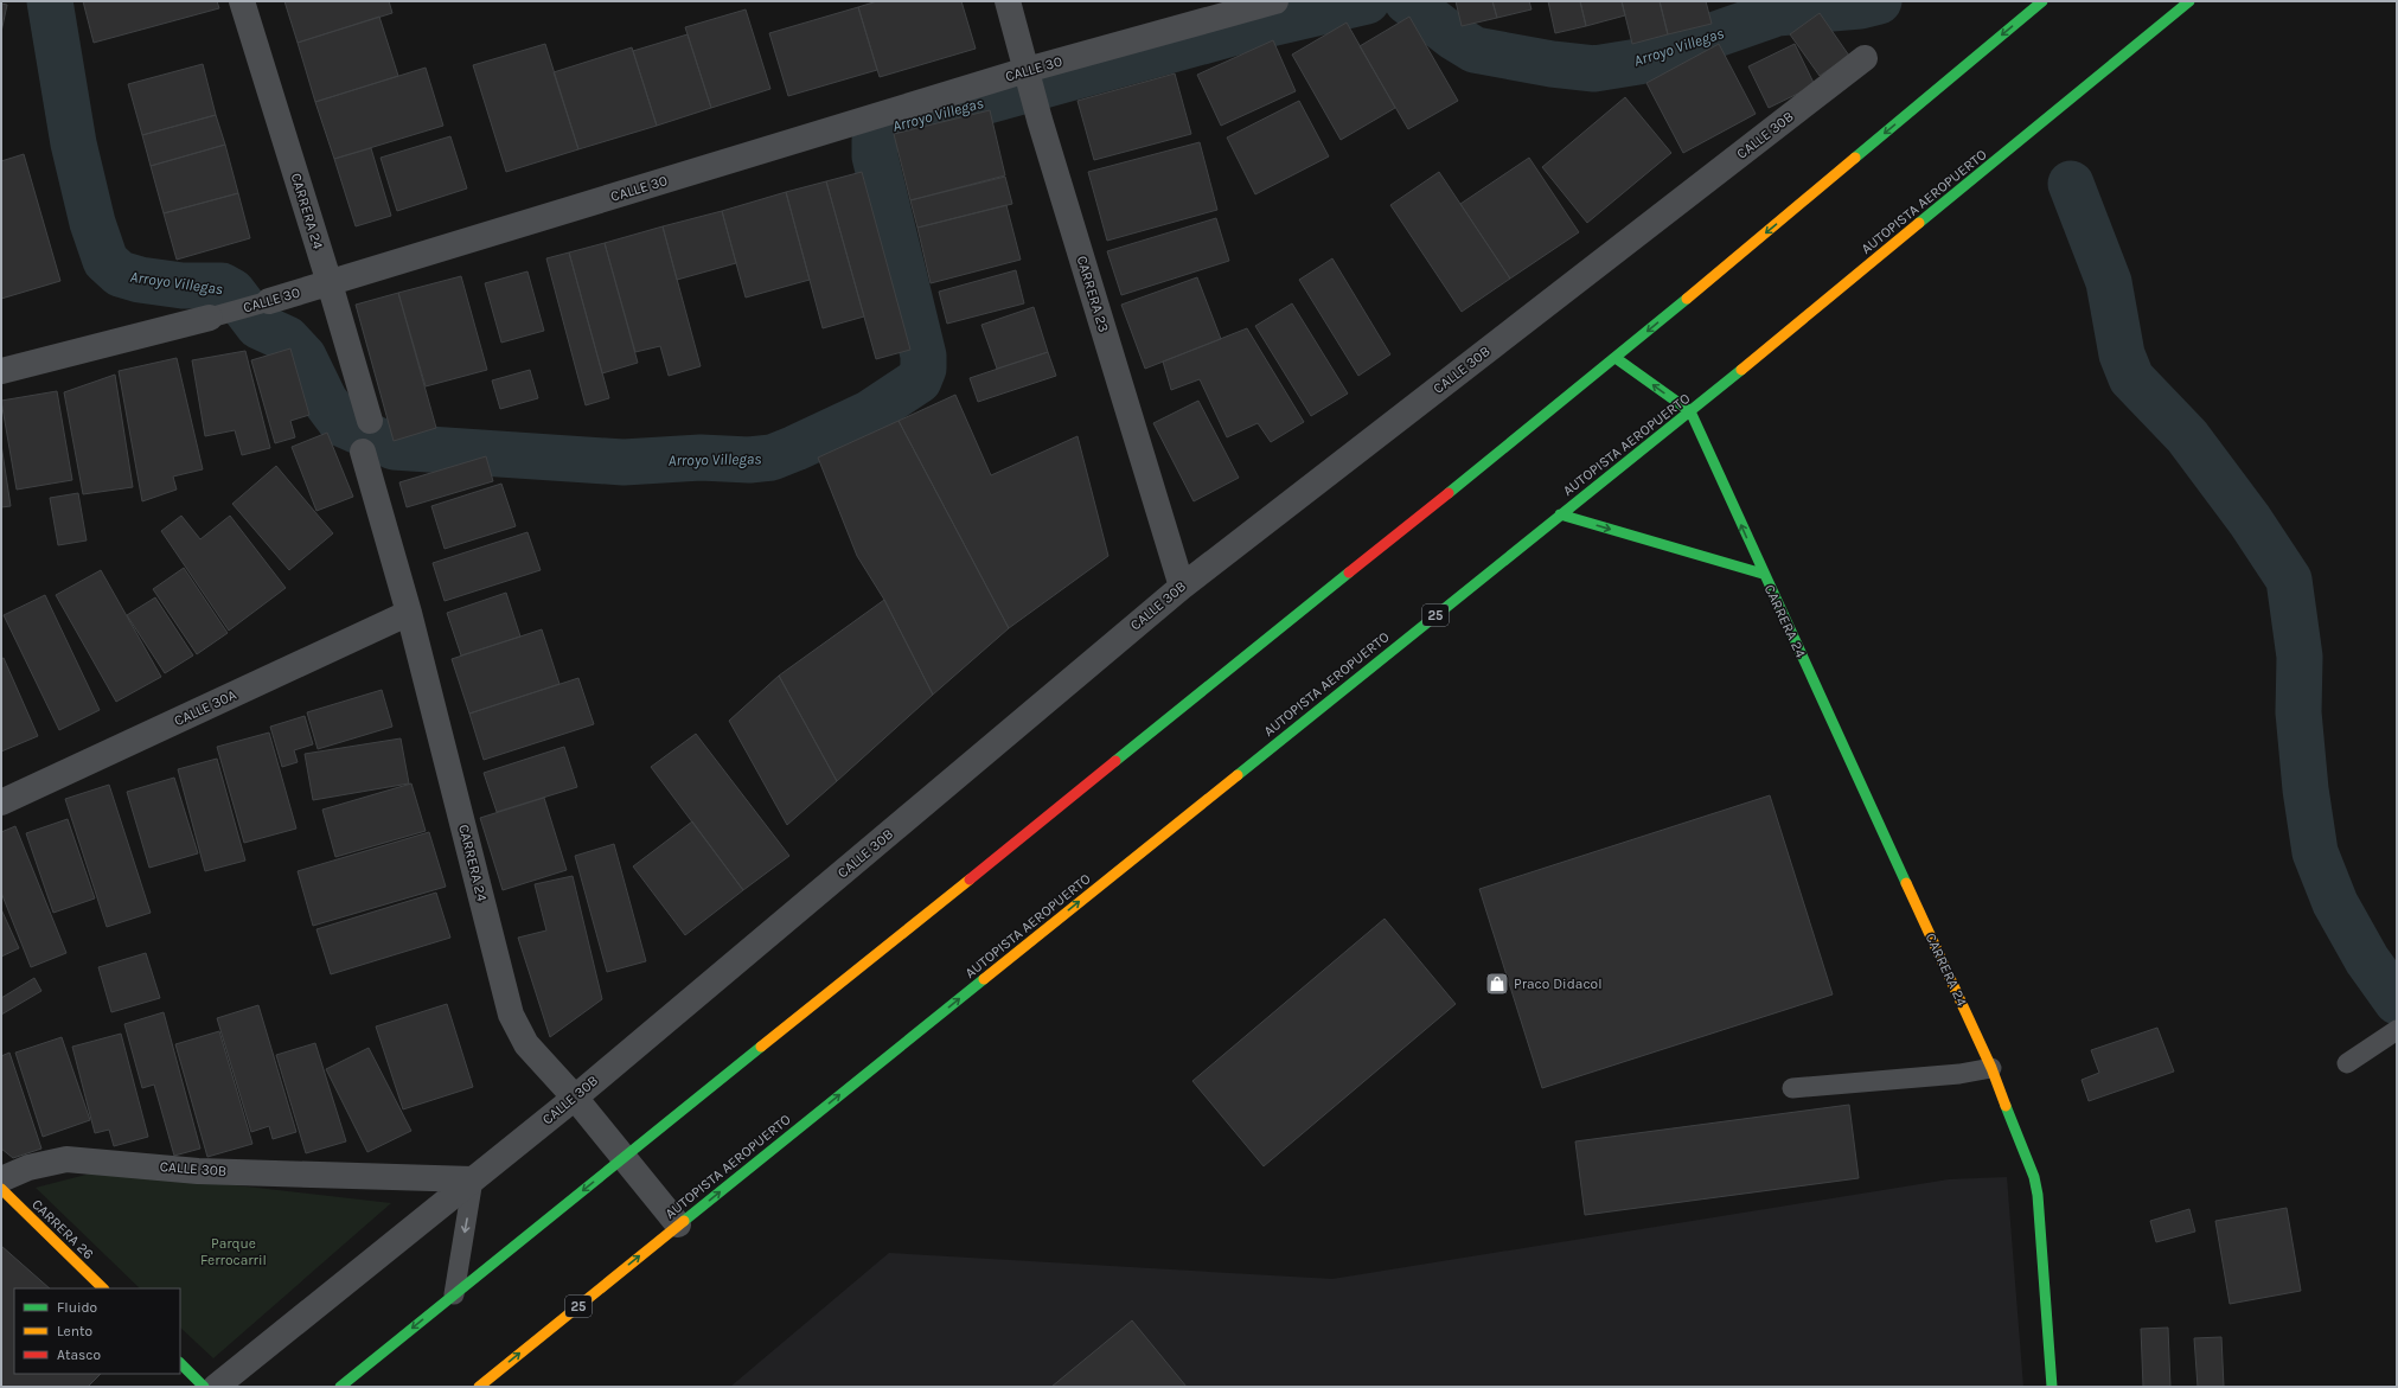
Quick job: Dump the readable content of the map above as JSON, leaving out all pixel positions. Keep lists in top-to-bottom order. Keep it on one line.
{"streets":{"main road":["AUTOPISTA AEROPUERTO","CARRERA 24","25","CARRERA 26"],"street":["CALLE 30","CALLE 30B","CARRERA 23","CALLE 30A"]},"crossings":[["CALLE 30","CARRERA 24"],["CALLE 30","CARRERA 23"],["CALLE 30B","CARRERA 24"],["CALLE 30B","CARRERA 23"],["AUTOPISTA AEROPUERTO","CARRERA 24"],["CARRERA 24","CALLE 30A"]],"water":["Arroyo Villegas"],"parks":["Parque Ferrocarril"],"places":{"shop":["Praco Didacol"]},"legend":["Fluido","Lento","Atasco"]}
